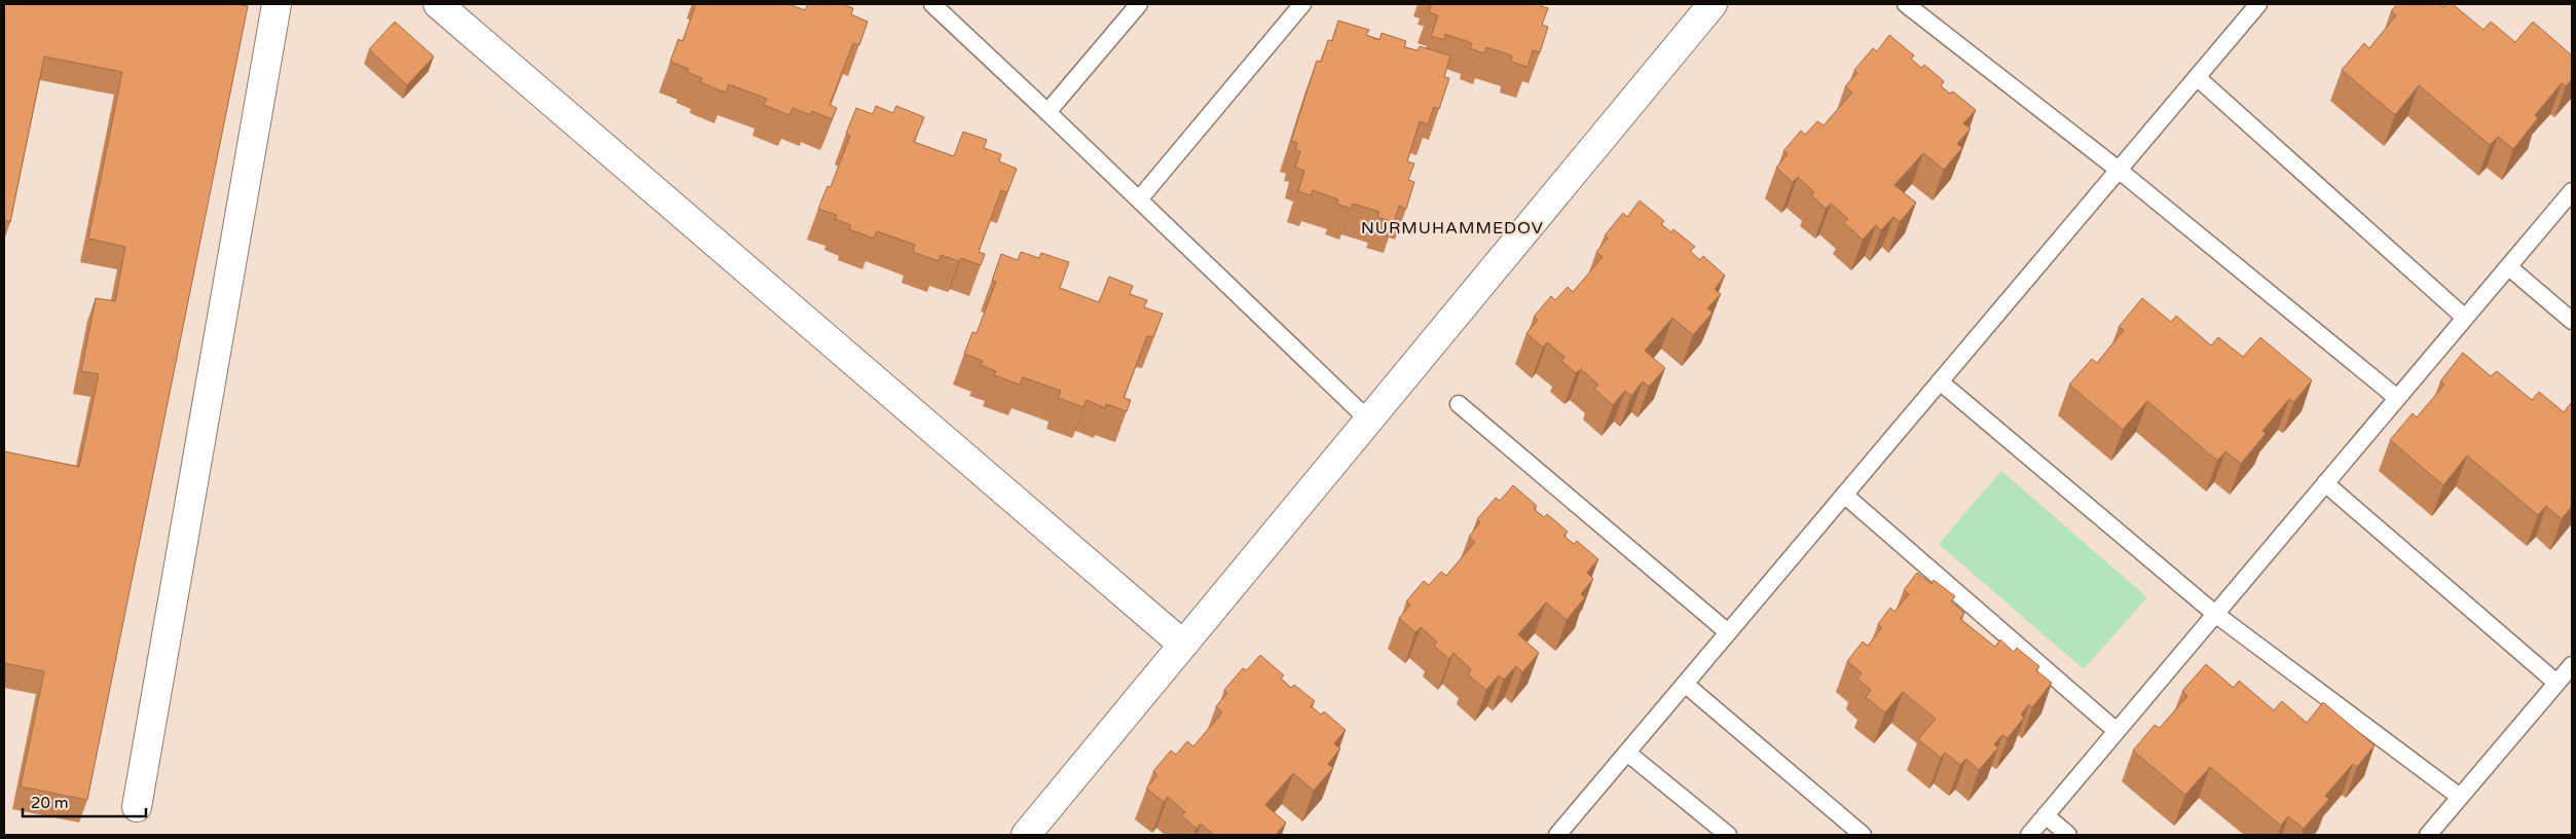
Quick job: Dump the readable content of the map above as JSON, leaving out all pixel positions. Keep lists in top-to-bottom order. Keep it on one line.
{"districts":["NURMUHAMMEDOV"],"scale_bar":"20 m"}
